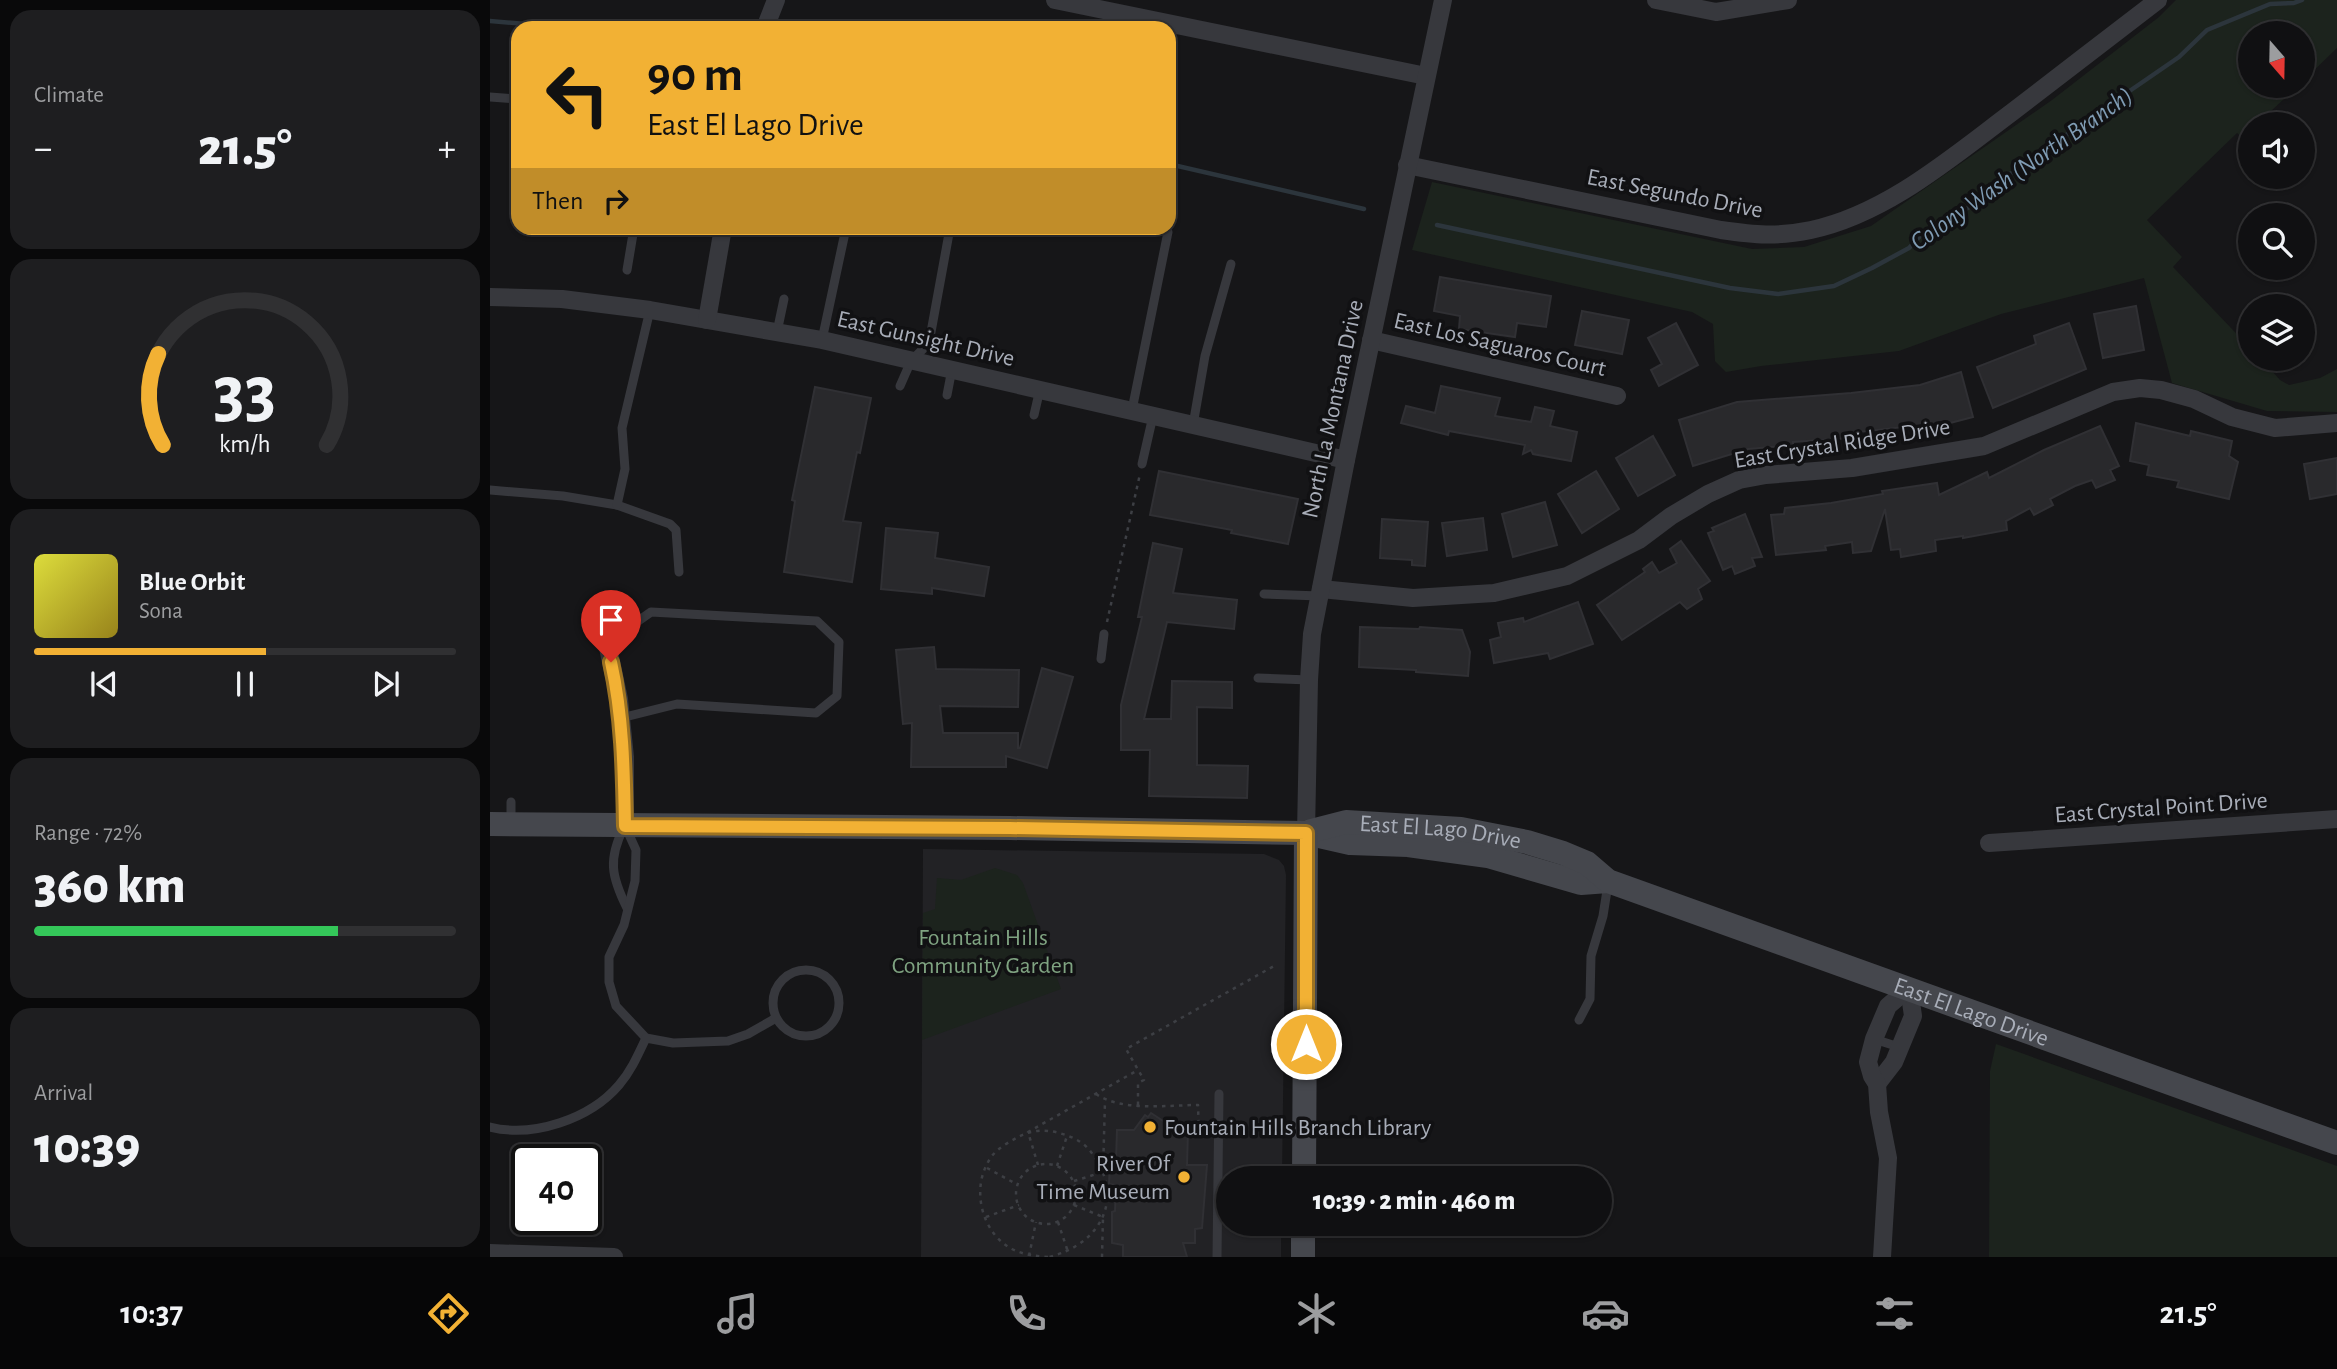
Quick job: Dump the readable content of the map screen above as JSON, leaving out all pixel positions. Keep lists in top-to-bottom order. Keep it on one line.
{"streets":{"street":["East Segundo Drive","East Gunsight Drive","East Los Saguaros Court","North La Montana Drive","East Crystal Ridge Drive","East Crystal Point Drive","East El Lago Drive"]},"crossings":[["East Segundo Drive","North La Montana Drive"],["East Gunsight Drive","North La Montana Drive"],["East Los Saguaros Court","North La Montana Drive"],["North La Montana Drive","East Crystal Ridge Drive"],["North La Montana Drive","East El Lago Drive"]],"water":["Colony Wash (North Branch)"],"parks":["Fountain Hills Community Garden"],"places":["Fountain Hills Branch Library","River Of Time Museum"],"north":"bottom","page":{"tile":["Climate",["Range · 72%","360 km"],["Arrival","10:39"]],"turn":["90 m","East El Lago Drive"],"heat":["−","21.5°","+"],"then":"Then","song":["Blue Orbit","Sona"],"limit":"40","trip":"10:39 · 2 min · 460 m","tabs":["10:37","21.5°"],"gauge":["33","km/h"]}}
